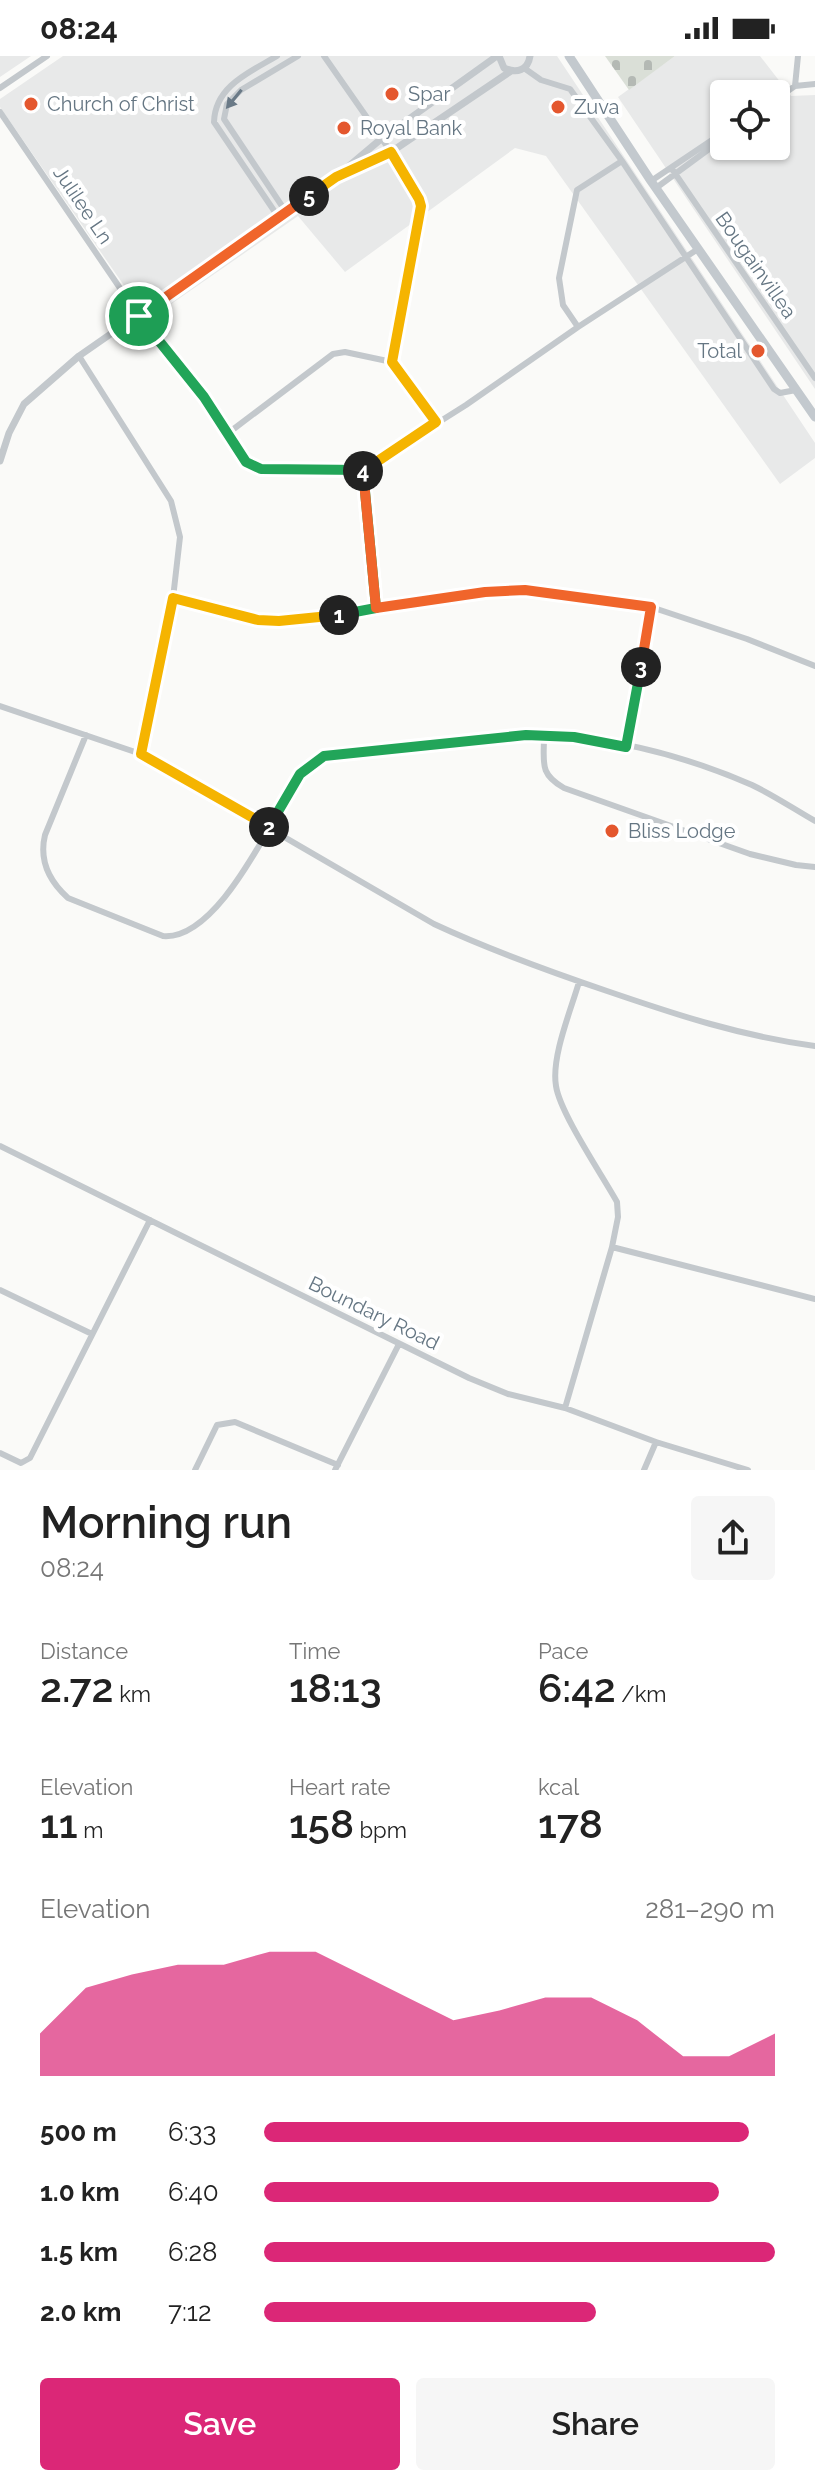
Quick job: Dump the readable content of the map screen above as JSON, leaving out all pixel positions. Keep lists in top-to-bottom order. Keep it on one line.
{"streets":{"street":["Julilee Ln","Bougainvillea","Boundary Road"]},"places":["Spar","Church of Christ","Zuva","Royal Bank","Total","Bliss Lodge"],"page":{"status":"08:24","pins":["5","4","1","3","2"],"heading":["Morning run","08:24"],"stats":[["Distance","2.72 km"],["Time","18:13"],["Pace","6:42 /km"],["Elevation","11 m"],["Heart rate","158 bpm"],["kcal","178"]],"chart":["Elevation","281–290 m"],"list":[{"name":"500 m","note":"6:33"},{"name":"1.0 km","note":"6:40"},{"name":"1.5 km","note":"6:28"},{"name":"2.0 km","note":"7:12"}],"buttons":["Save","Share"]}}
